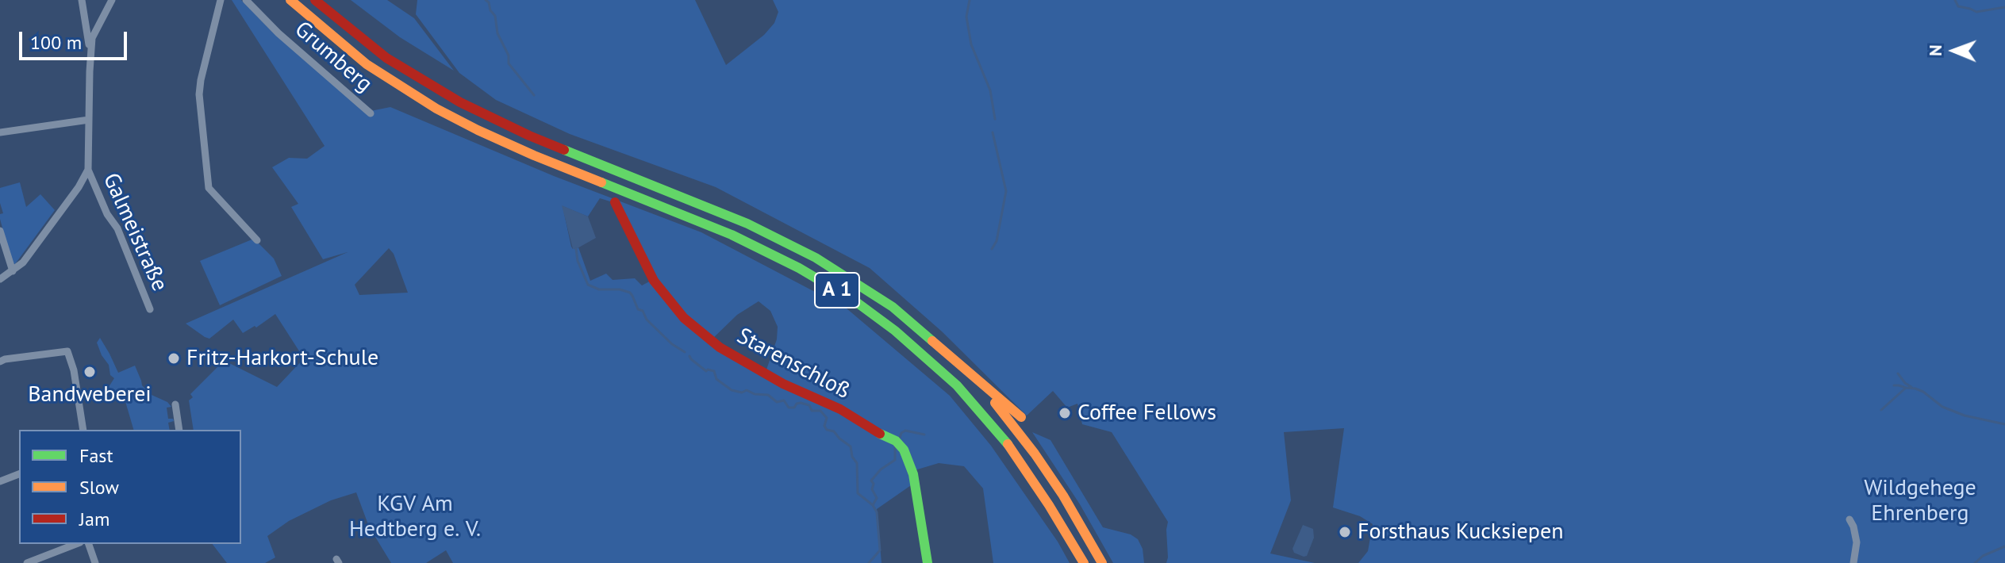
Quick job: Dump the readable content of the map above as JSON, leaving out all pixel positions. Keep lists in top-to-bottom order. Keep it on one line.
{"streets":{"main road":["A 1","Starenschloß"],"street":["Grumberg","Galmeistraße"]},"parks":["Wildgehege Ehrenberg","KGV Am Hedtberg e. V."],"places":["Fritz-Harkort-Schule","Bandweberei","Coffee Fellows","Forsthaus Kucksiepen"],"legend":["Fast","Slow","Jam"],"scale_bar":"100 m","north":"left"}
